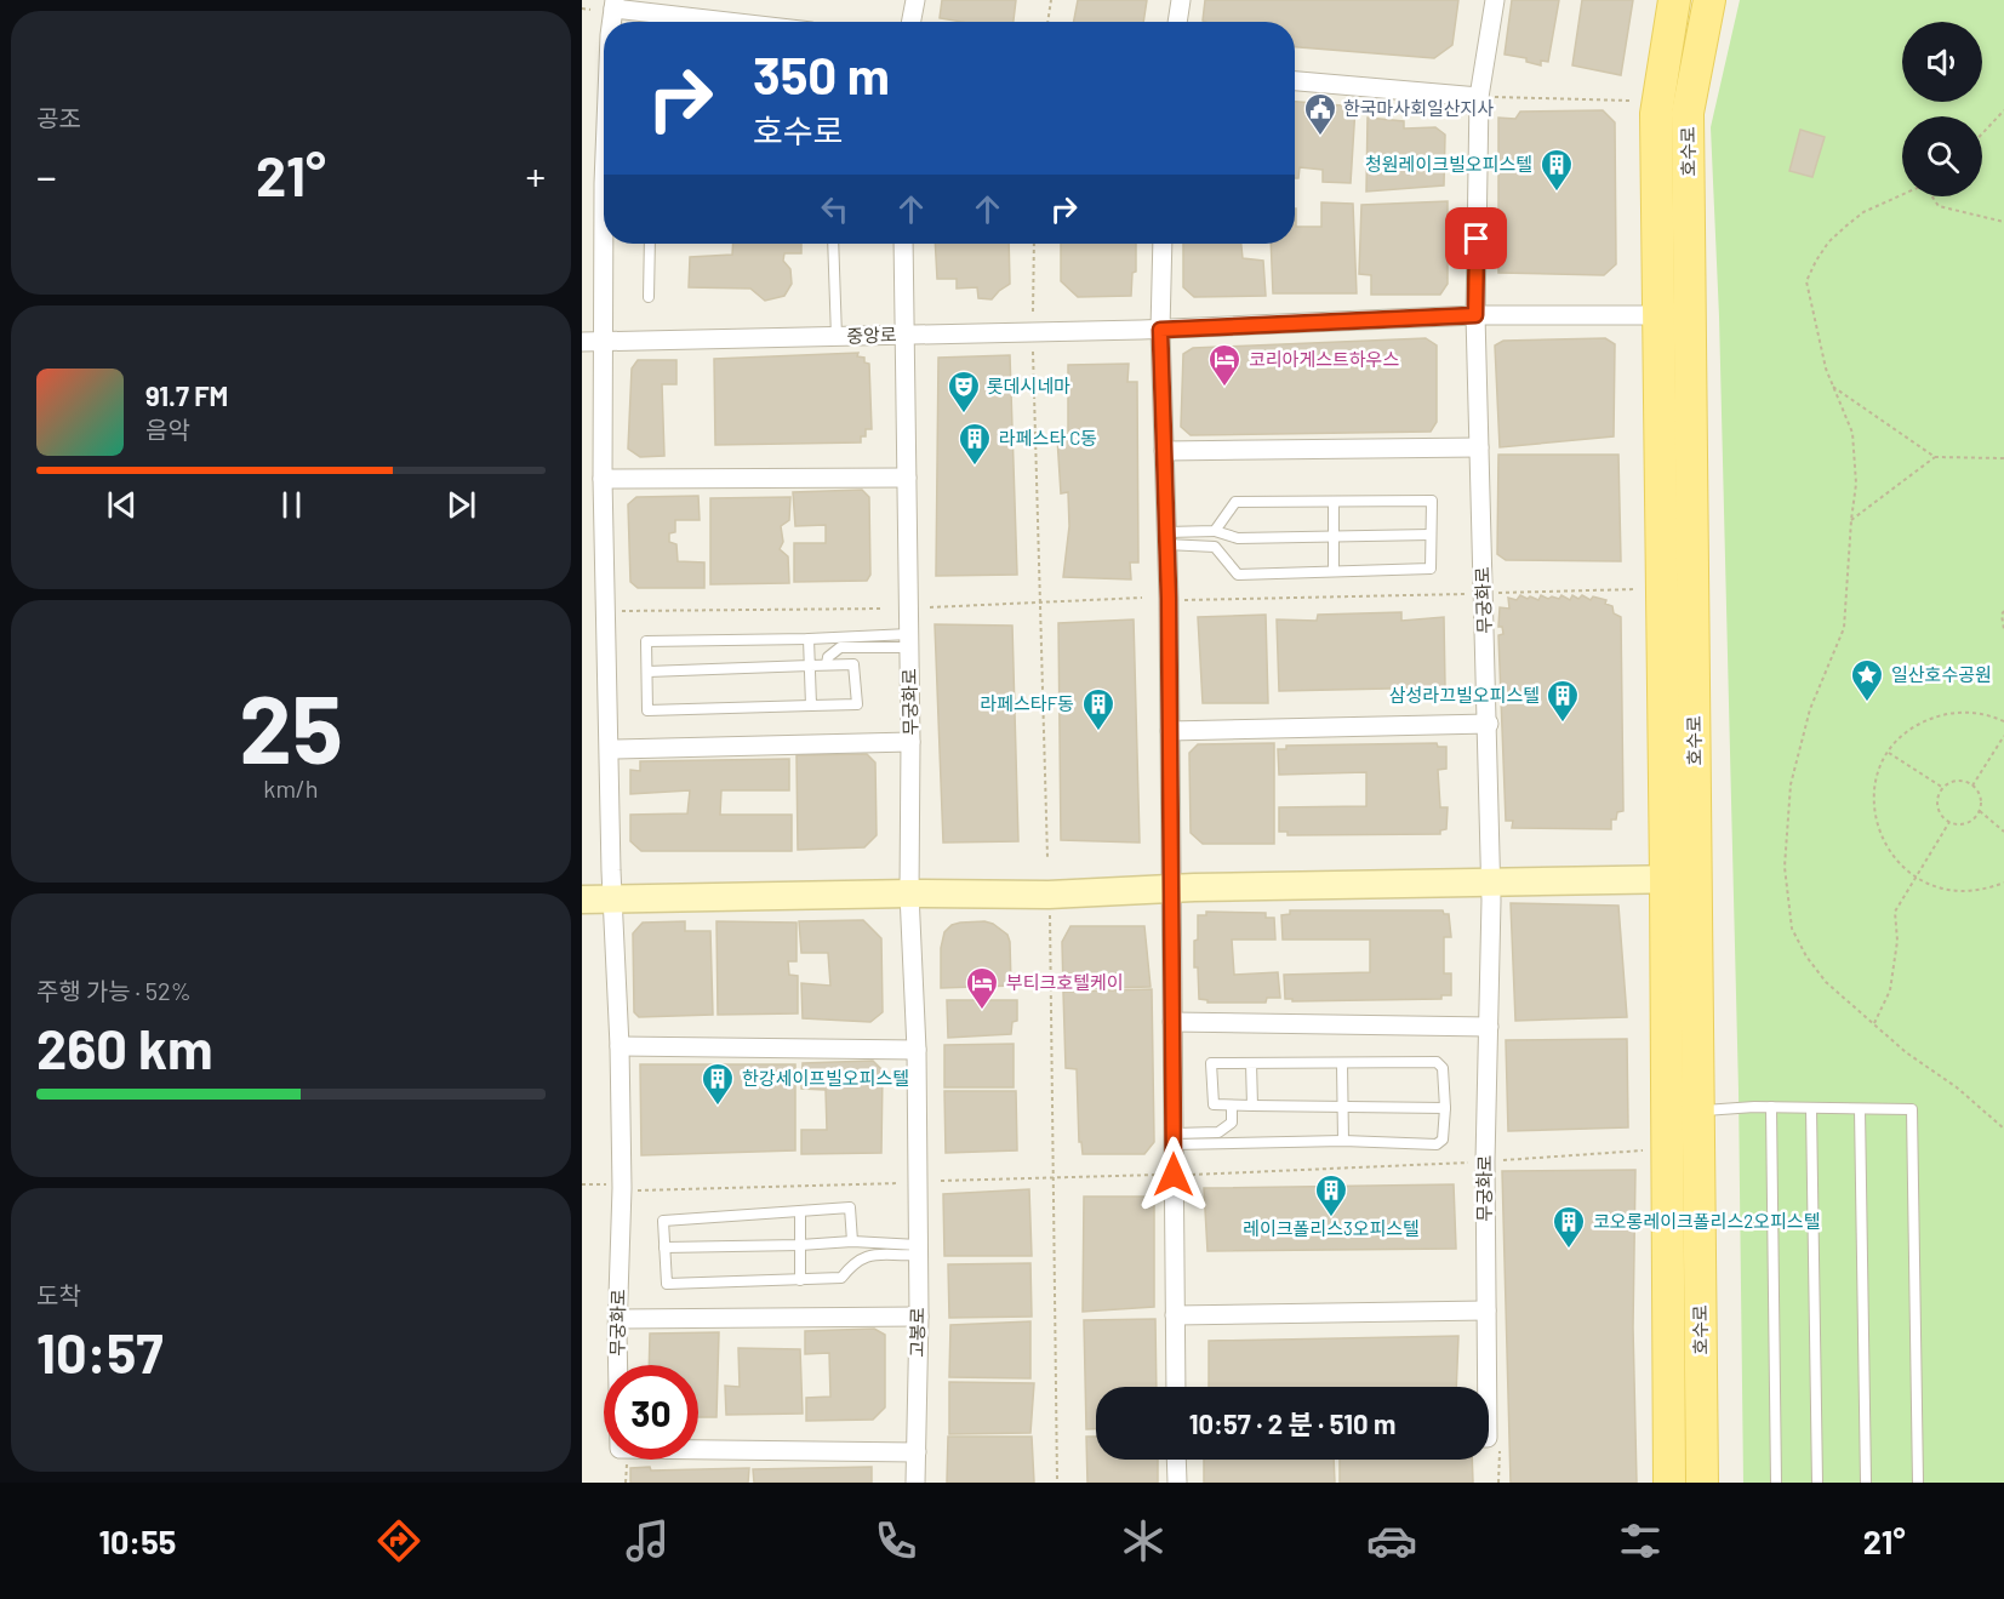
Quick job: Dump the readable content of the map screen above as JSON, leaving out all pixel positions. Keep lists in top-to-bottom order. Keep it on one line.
{"streets":{"main road":["호수로"],"street":["중앙로","무궁화로","고봉로"]},"crossings":[["중앙로","무궁화로"],["무궁화로","고봉로"]],"places":{"public building":["한국마사회일산지사"],"building":["청원레이크빌오피스텔","라페스타 C동","삼성라끄빌오피스텔","라페스타F동","한강세이프빌오피스텔","레이크폴리스3오피스텔","코오롱레이크폴리스2오피스텔"],"hotel":["코리아게스트하우스","부티크호텔케이"],"theatre":["롯데시네마"],"place":["일산호수공원"]},"page":{"tile":["공조",["25","km/h"],["주행 가능 · 52%","260 km"],["도착","10:57"]],"turn":["350 m","호수로"],"heat":["−","21°","+"],"song":["91.7 FM","음악"],"limit":"30","trip":"10:57 · 2 분 · 510 m","tabs":["10:55","21°"]}}
